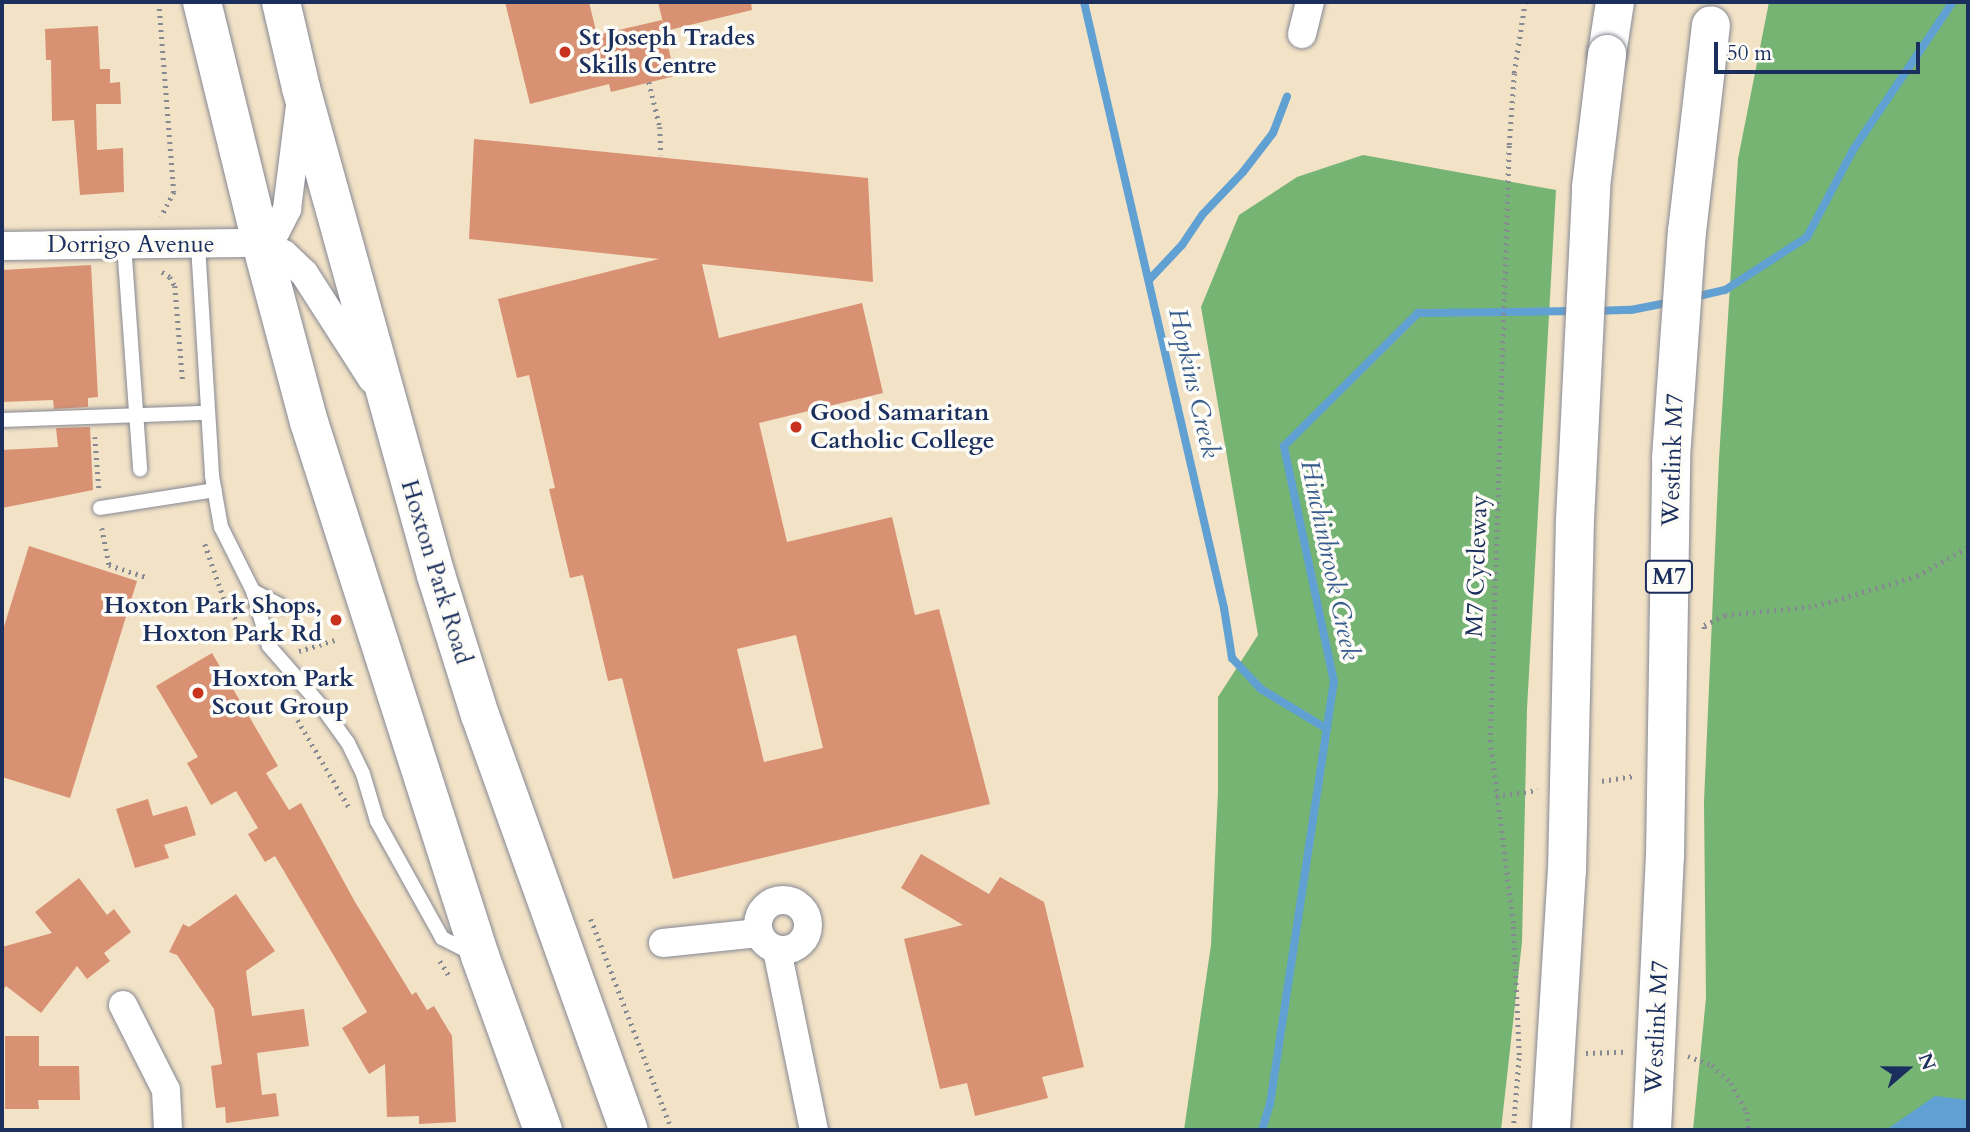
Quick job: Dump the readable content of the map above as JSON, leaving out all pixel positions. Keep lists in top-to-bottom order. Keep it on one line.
{"streets":{"main road":["Westlink M7","Hoxton Park Road","M7"],"street":["Dorrigo Avenue"],"path":["M7 Cycleway"]},"water":["Hopkins Creek","Hinchinbrook Creek"],"places":["St Joseph Trades Skills Centre","Good Samaritan Catholic College","Hoxton Park Shops, Hoxton Park Rd","Hoxton Park Scout Group"],"scale_bar":"50 m","north":"right"}
